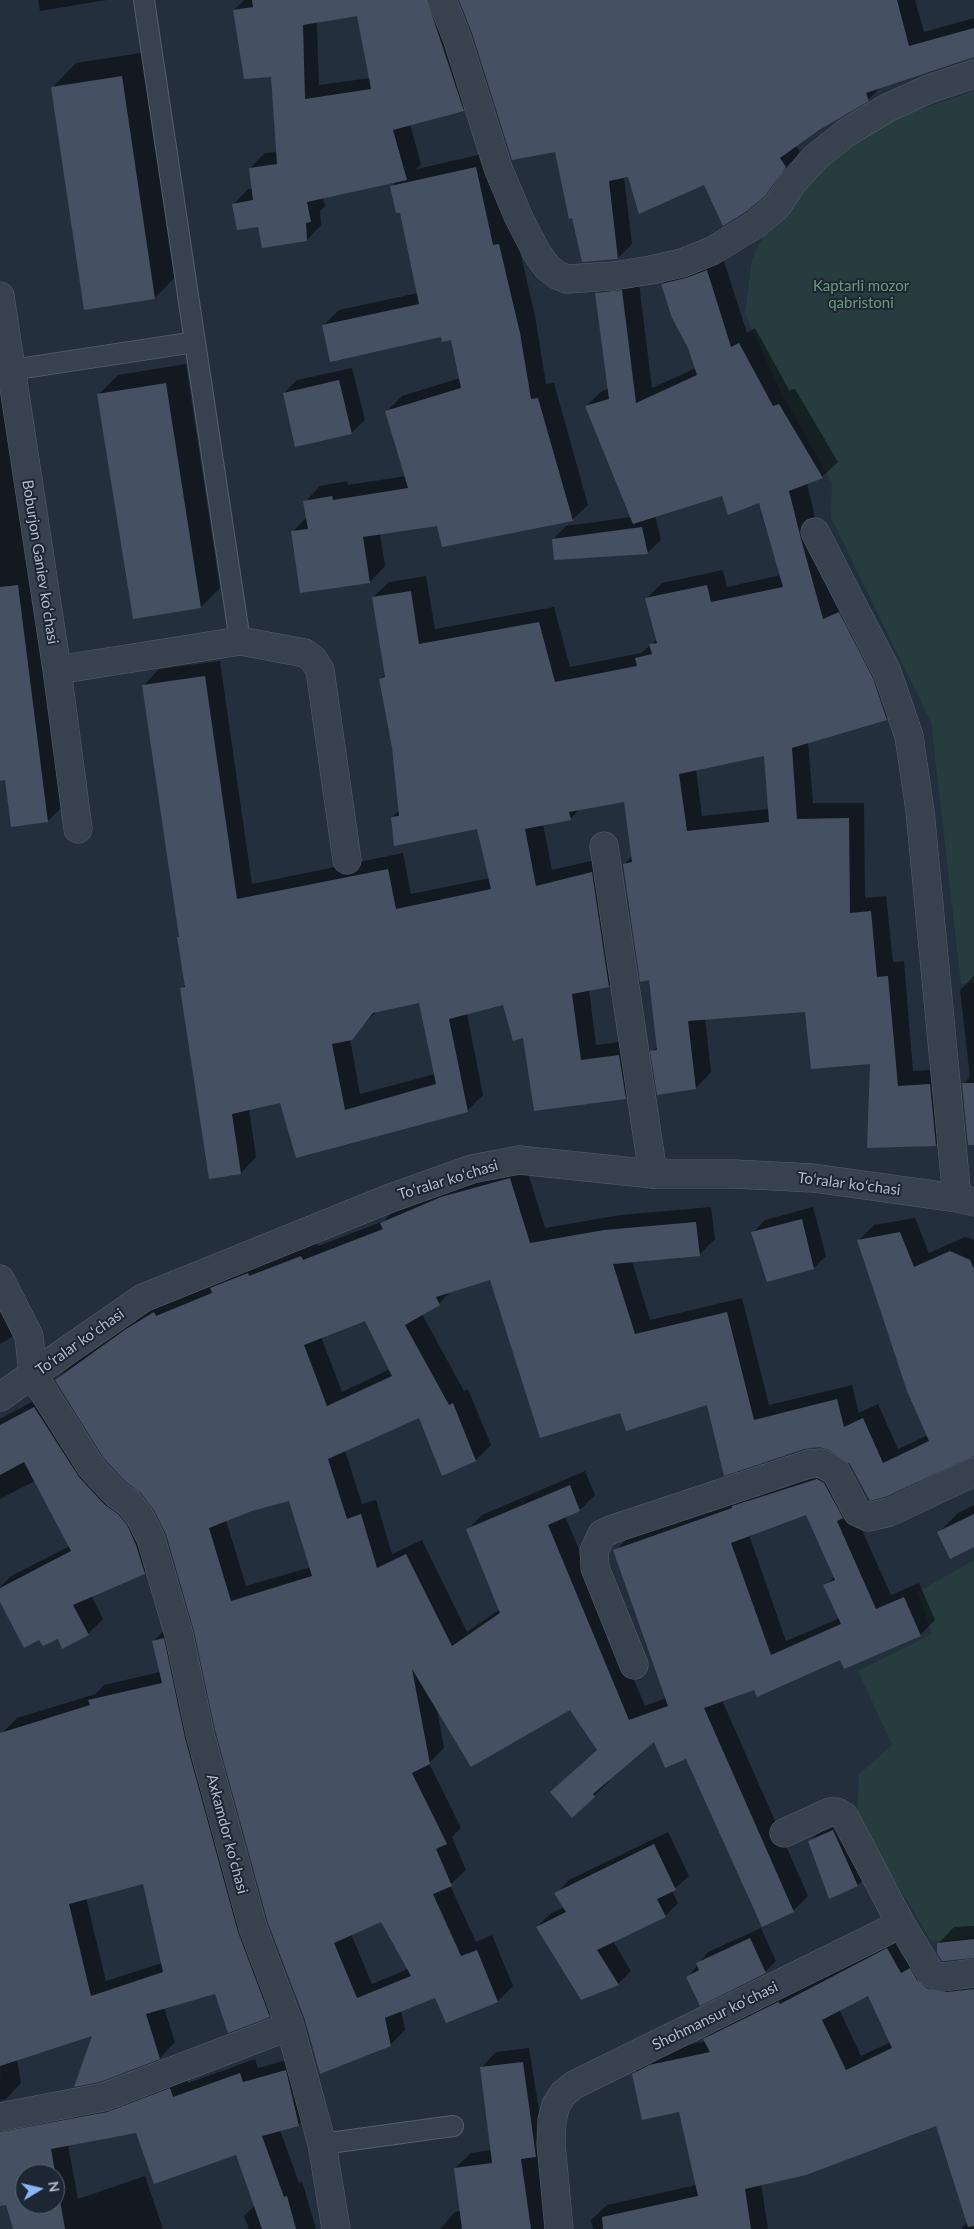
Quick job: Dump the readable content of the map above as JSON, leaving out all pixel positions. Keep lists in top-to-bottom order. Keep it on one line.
{"streets":{"street":["Boburjon Ganiev koʻchasi","Toʻralar koʻchasi","Axkamdor koʻchasi","Shohmansur koʻchasi"]},"crossings":[["Toʻralar koʻchasi","Axkamdor koʻchasi"]],"parks":["Kaptarli mozor qabristoni"],"north":"right"}
